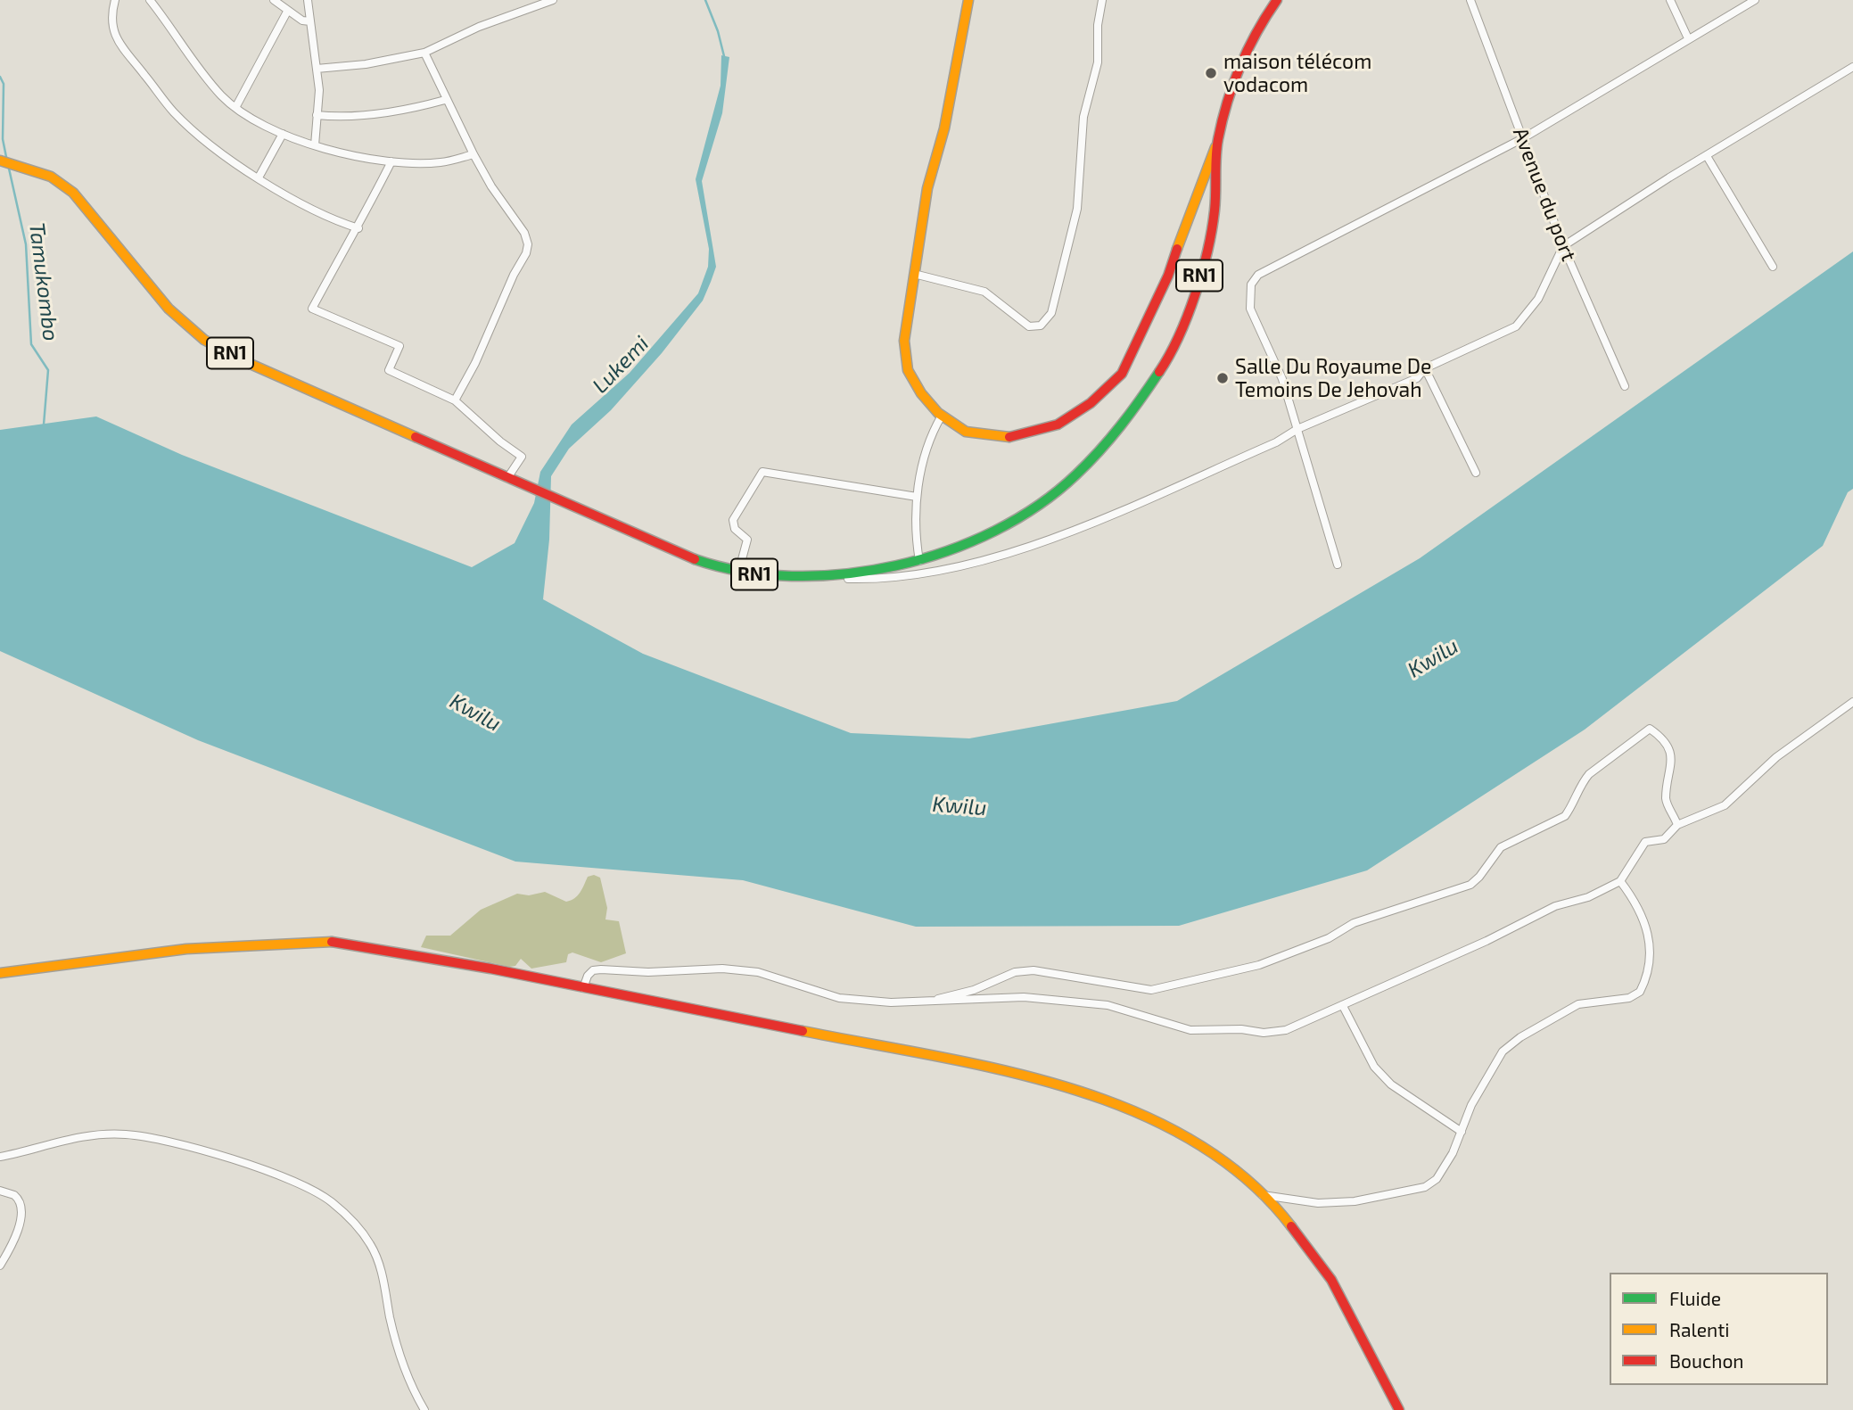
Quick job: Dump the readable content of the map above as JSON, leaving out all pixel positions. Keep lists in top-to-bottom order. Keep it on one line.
{"streets":{"main road":["RN1"],"street":["Avenue du port"]},"water":["Tamukombo","Lukemi","Kwilu"],"places":["maison télécom vodacom","Salle Du Royaume De Temoins De Jehovah"],"legend":["Fluide","Ralenti","Bouchon"]}
